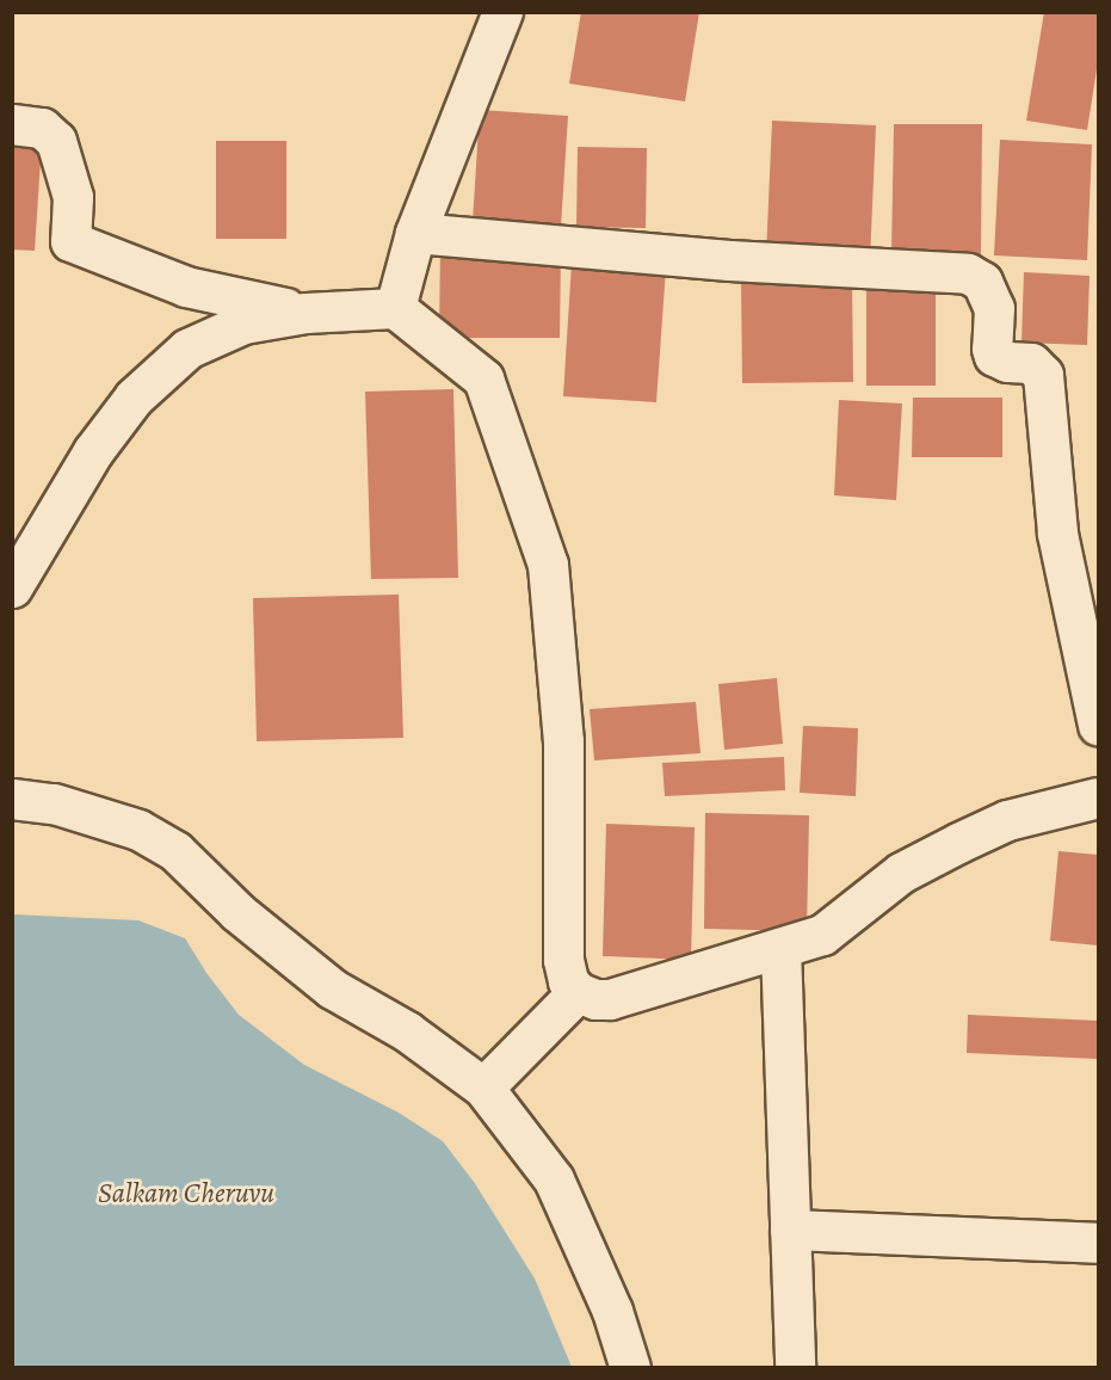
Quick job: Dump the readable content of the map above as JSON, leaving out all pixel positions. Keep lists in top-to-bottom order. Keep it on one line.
{"water":["Salkam Cheruvu"]}
